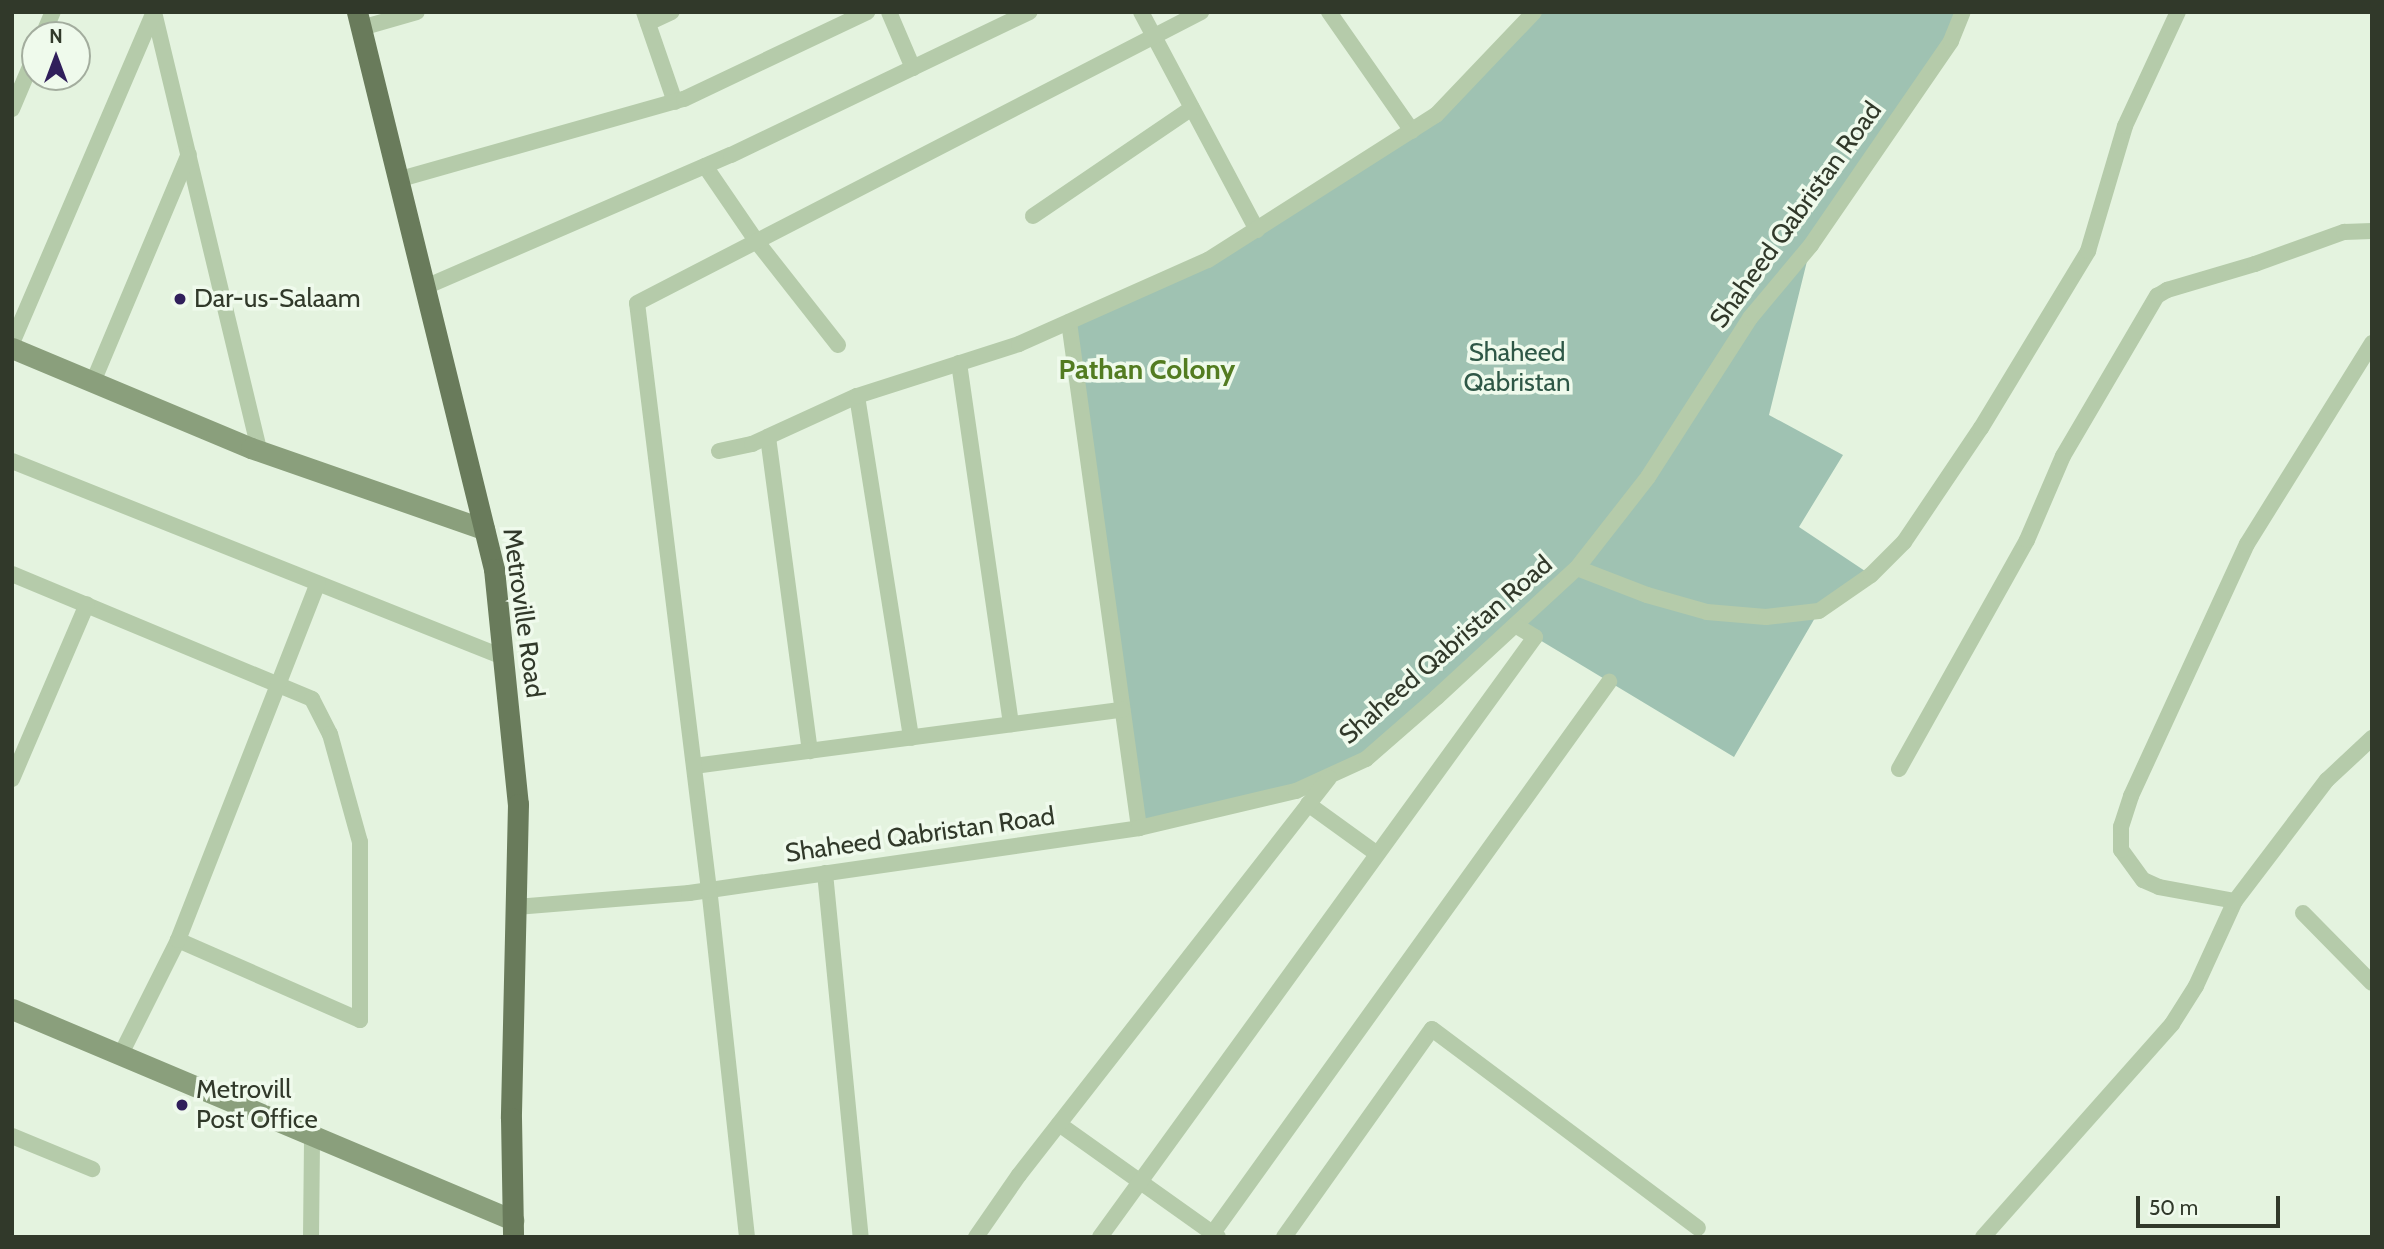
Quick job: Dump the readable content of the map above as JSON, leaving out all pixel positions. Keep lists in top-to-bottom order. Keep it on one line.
{"streets":{"main road":["Metroville Road"],"street":["Shaheed Qabristan Road"]},"crossings":[["Shaheed Qabristan Road","Metroville Road"]],"districts":["Pathan Colony"],"parks":["Shaheed Qabristan"],"places":["Dar-us-Salaam","Metrovill Post Office"],"scale_bar":"50 m","north":"top"}
